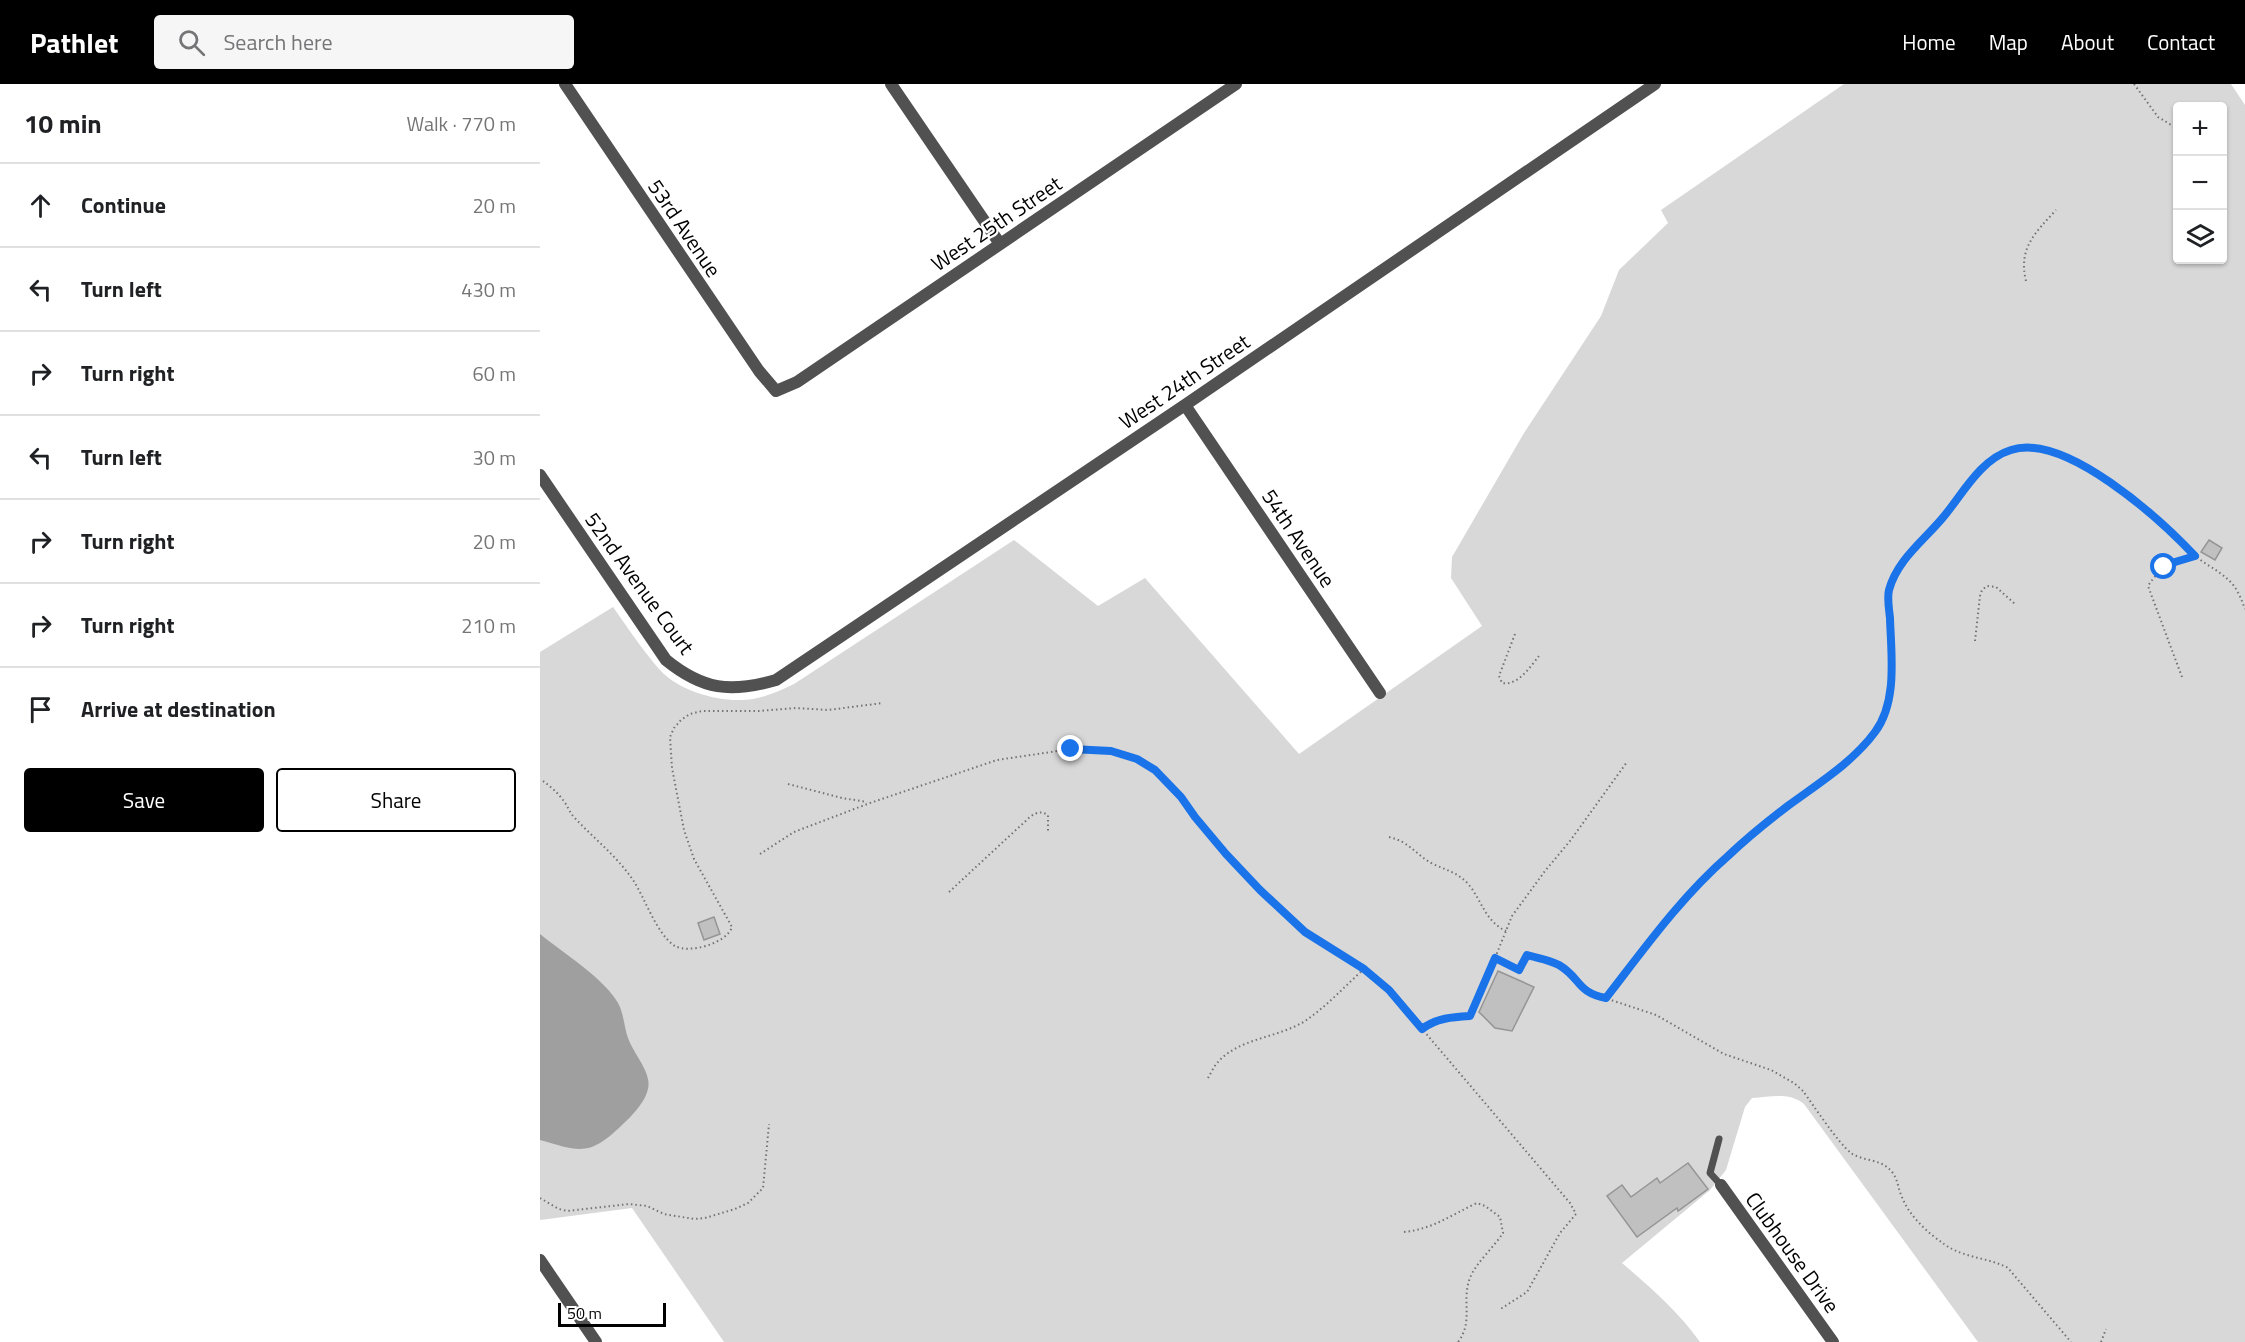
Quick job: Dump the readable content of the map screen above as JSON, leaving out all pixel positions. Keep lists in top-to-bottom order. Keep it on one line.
{"streets":{"street":["West 25th Street","53rd Avenue","West 24th Street","54th Avenue","52nd Avenue Court","Clubhouse Drive"]},"crossings":[["West 25th Street","53rd Avenue"],["West 24th Street","54th Avenue"],["West 24th Street","52nd Avenue Court"]],"scale_bar":"50 m","page":{"header":"Pathlet","search":"Search here","nav":["Home","Map","About","Contact"],"heading":["10 min","Walk · 770 m"],"map_buttons":["+","−"],"list":[["Continue","20 m"],["Turn left","430 m"],["Turn right","60 m"],["Turn left","30 m"],["Turn right","20 m"],["Turn right","210 m"],"Arrive at destination"],"buttons":["Save","Share"],"scale":"50 m"}}
